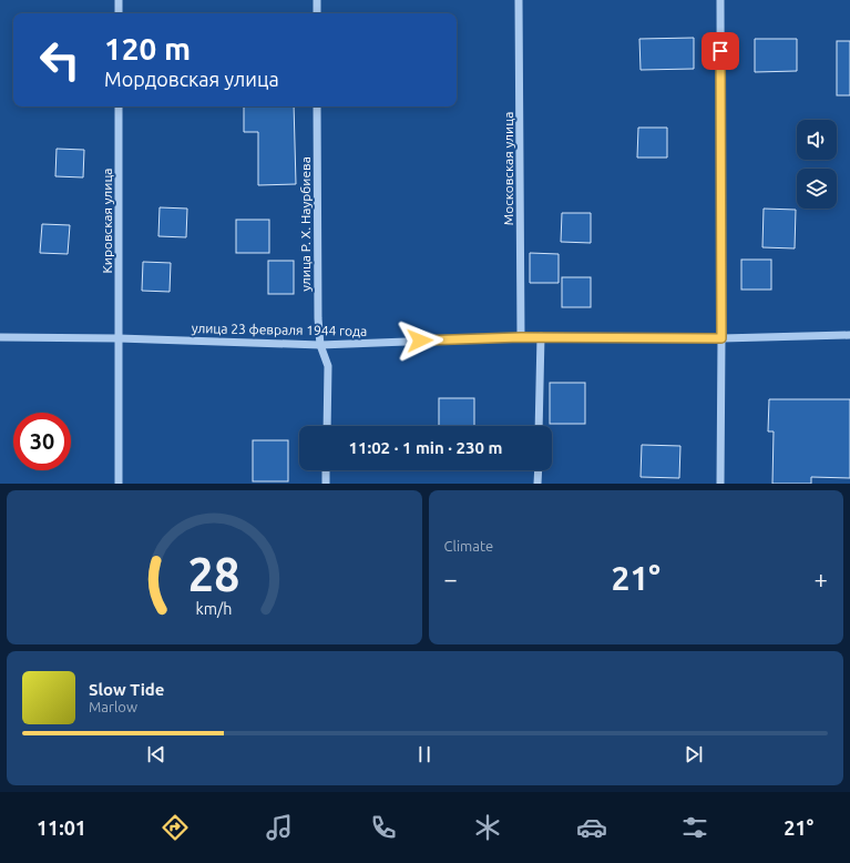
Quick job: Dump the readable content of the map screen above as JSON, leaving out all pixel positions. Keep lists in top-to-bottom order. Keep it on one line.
{"streets":{"street":["Московская улица","Кировская улица","улица Р. Х. Наурбиева","улица 23 февраля 1944 года"]},"crossings":[["Московская улица","улица 23 февраля 1944 года"],["Кировская улица","улица 23 февраля 1944 года"],["улица Р. Х. Наурбиева","улица 23 февраля 1944 года"]],"page":{"turn":["120 m","Мордовская улица"],"limit":"30","trip":"11:02 · 1 min · 230 m","tile":"Climate","heat":["−","21°","+"],"song":["Slow Tide","Marlow"],"tabs":["11:01","21°"],"gauge":["28","km/h"]}}
